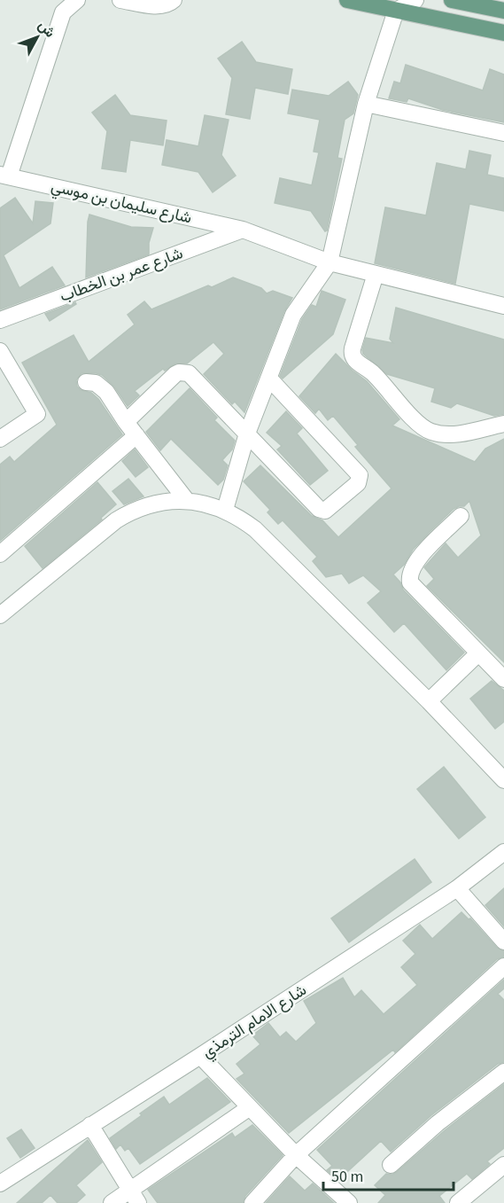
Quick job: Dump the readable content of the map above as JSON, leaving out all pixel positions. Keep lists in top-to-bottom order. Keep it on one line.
{"streets":{"street":["شارع سليمان بن موسي","شارع عمر بن الخطاب","شارع الامام الترمذي"]},"crossings":[["شارع سليمان بن موسي","شارع عمر بن الخطاب"]],"scale_bar":"50 m","north":"top right"}
